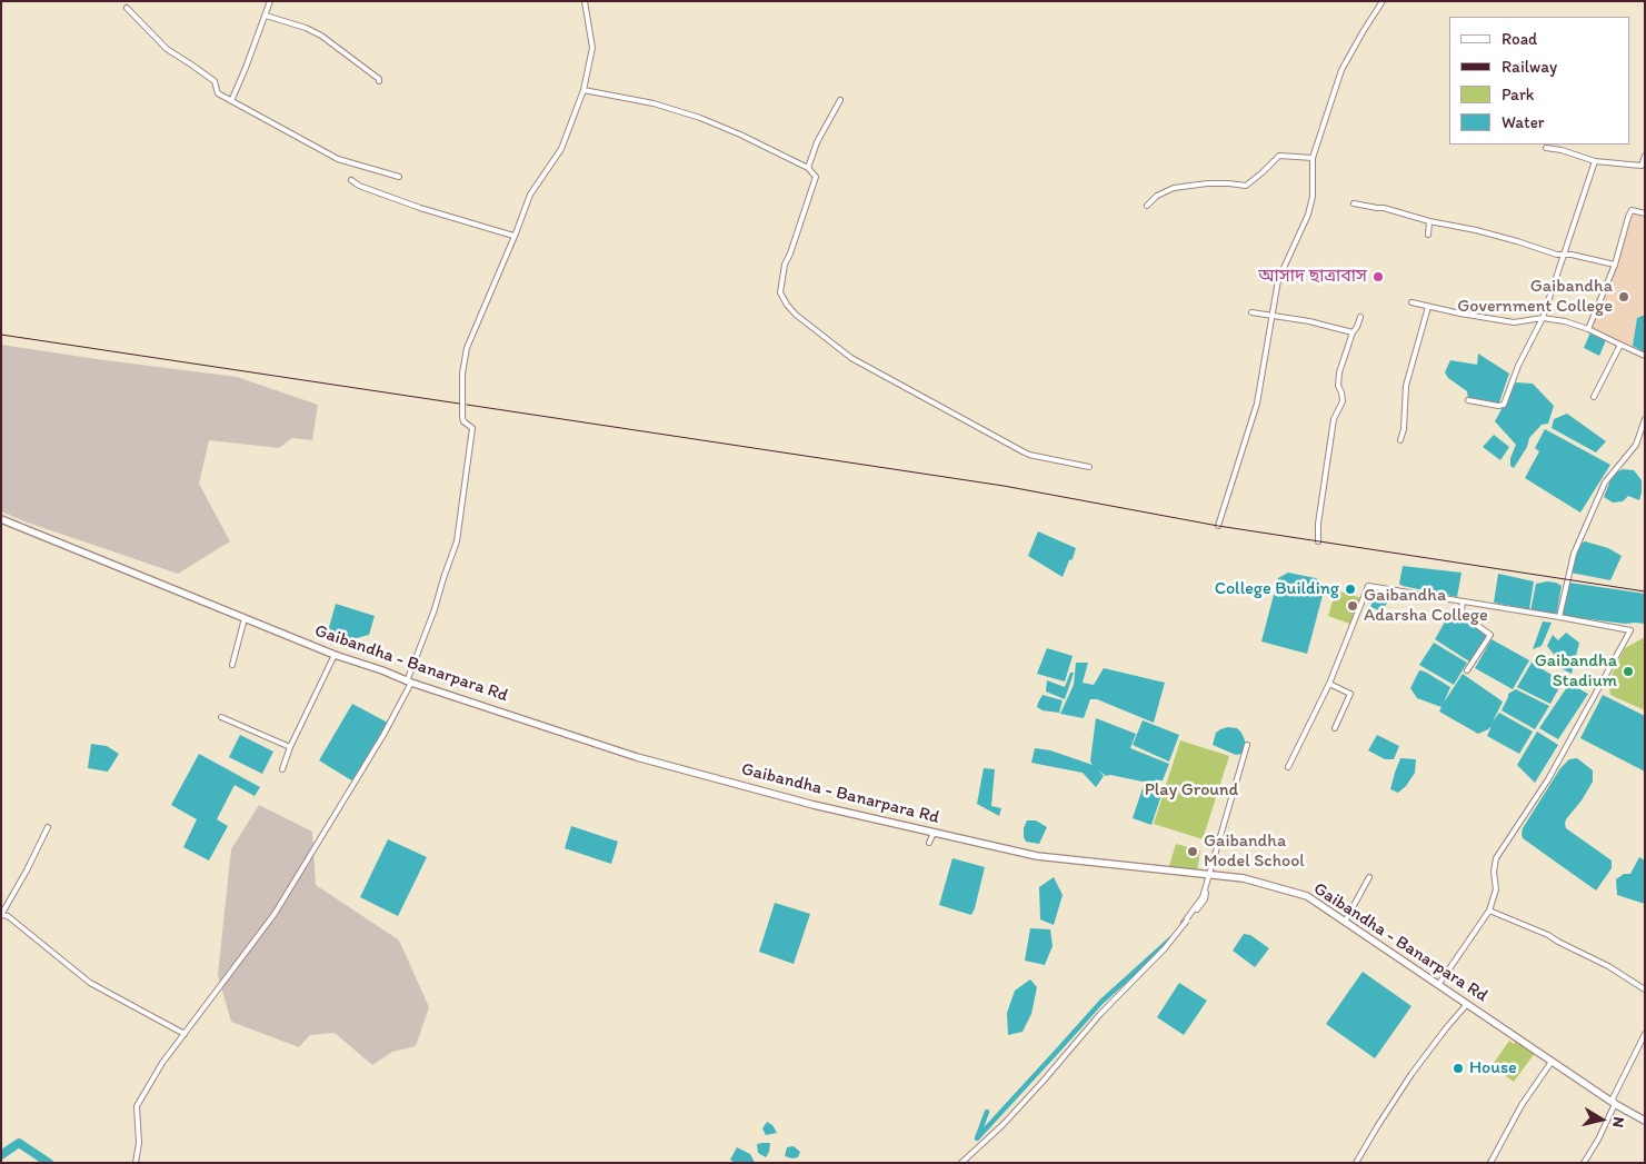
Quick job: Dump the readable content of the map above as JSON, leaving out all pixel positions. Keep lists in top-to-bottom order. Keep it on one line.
{"streets":{"main road":["Gaibandha - Banarpara Rd"]},"parks":["Play Ground"],"places":["আসাদ ছাত্রাবাস","Gaibandha Government College","College Building","Gaibandha Adarsha College","Gaibandha Stadium","Gaibandha Model School","House"],"legend":["Road","Railway","Park","Water"],"north":"right"}
